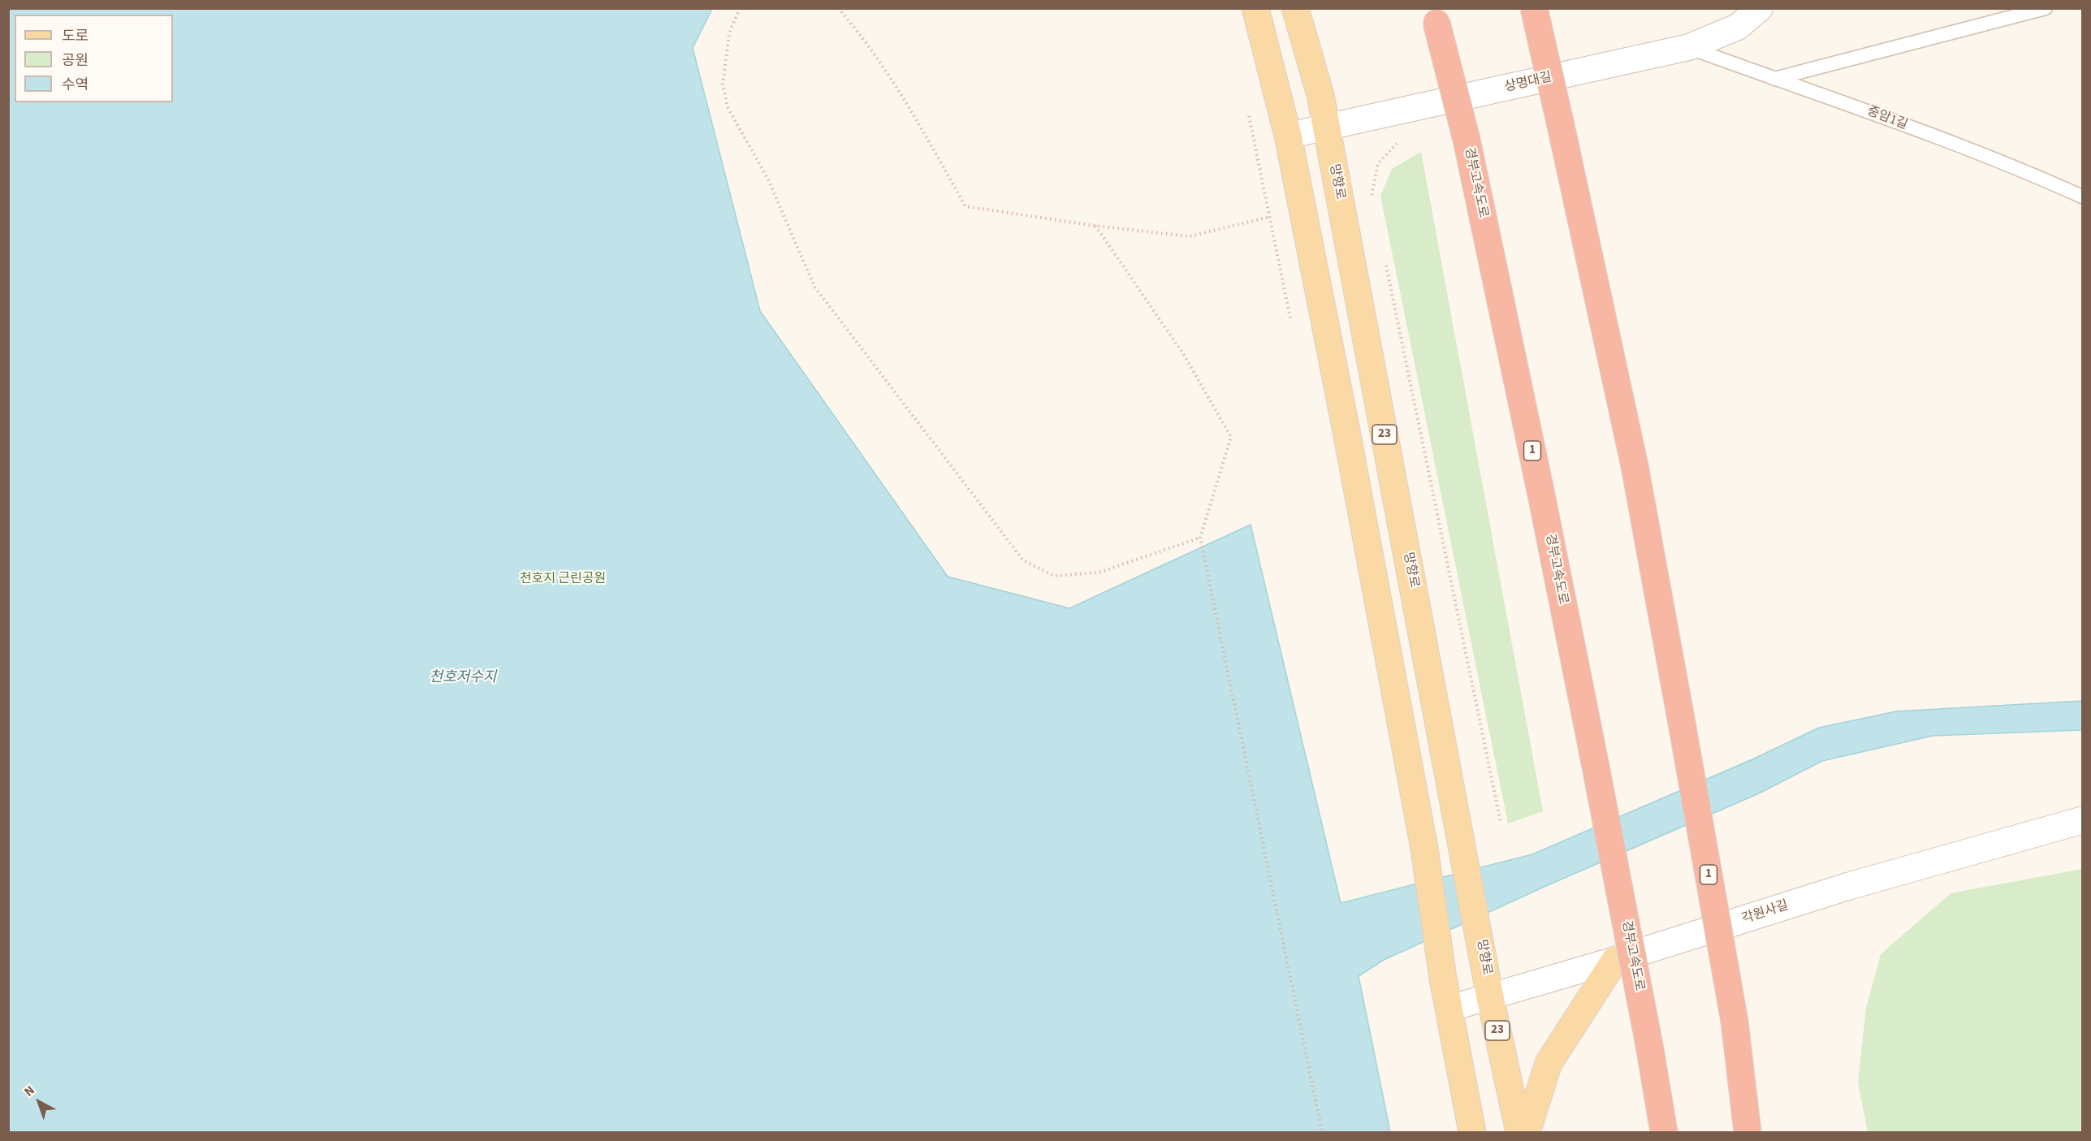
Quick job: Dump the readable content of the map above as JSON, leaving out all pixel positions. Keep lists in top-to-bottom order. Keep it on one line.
{"streets":{"highway":["경부고속도로","1"],"main road":["망향로","23"],"street":["상명대길","각원사길"],"lane":["중암1길"]},"crossings":[["상명대길","중암1길"],["상명대길","망향로"],["망향로","각원사길"]],"water":["천호저수지"],"parks":["천호지 근린공원"],"legend":["도로","공원","수역"],"north":"top left"}
